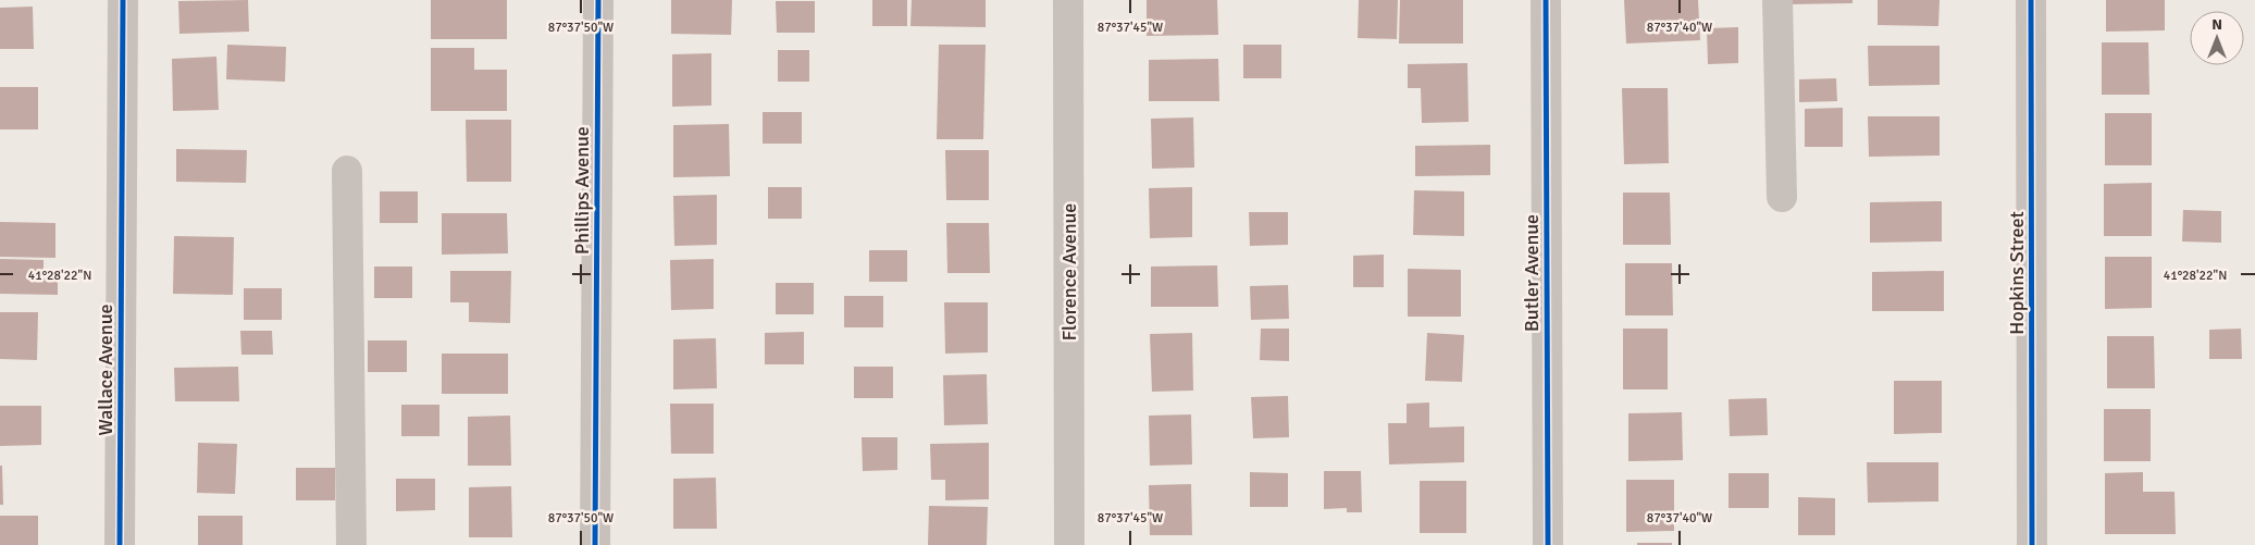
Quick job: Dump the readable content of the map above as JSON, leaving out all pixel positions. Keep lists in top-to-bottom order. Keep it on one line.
{"streets":{"street":["Phillips Avenue","Florence Avenue","Butler Avenue","Hopkins Street","Wallace Avenue"]},"north":"top","coordinates":["87°37'50\"W","87°37'45\"W","87°37'40\"W","41°28'22\"N"]}
